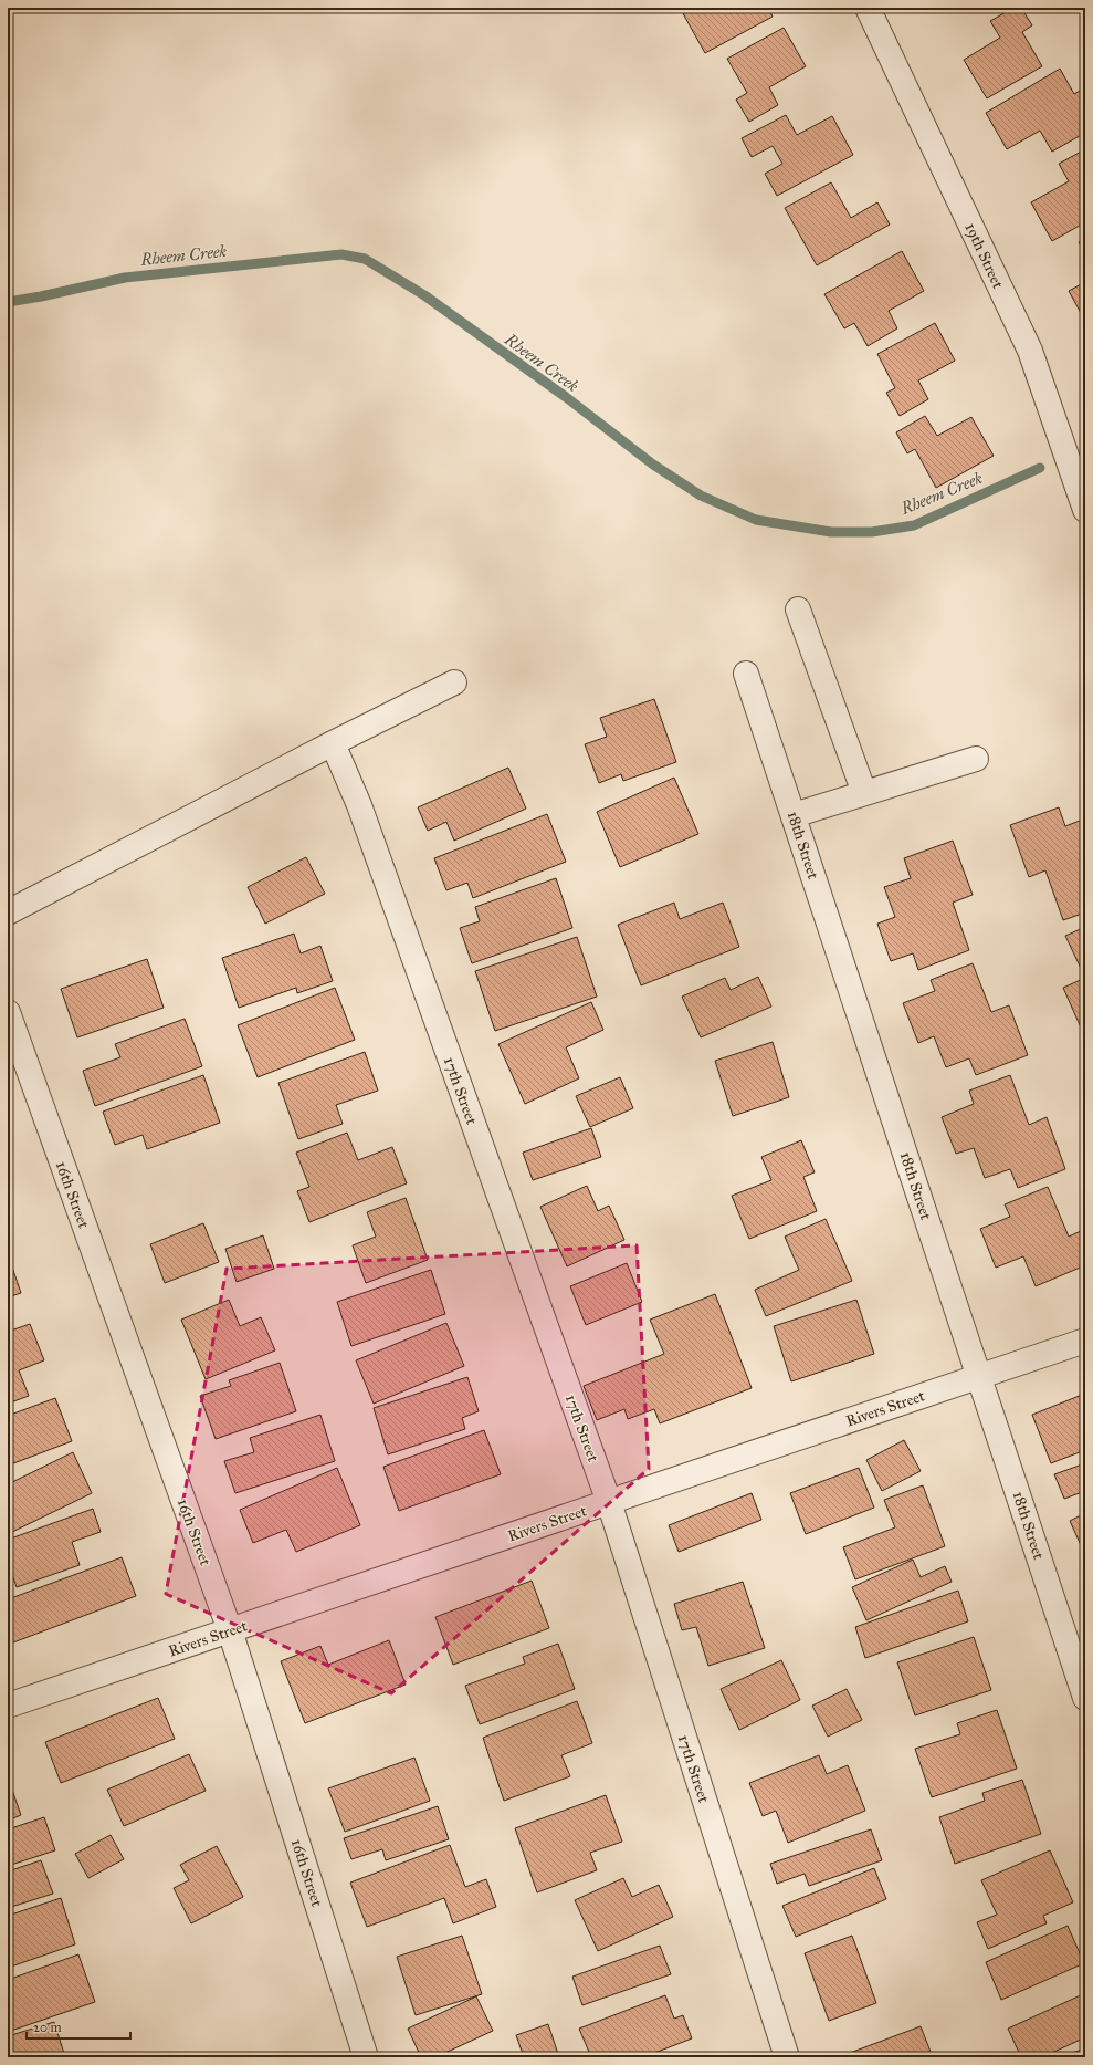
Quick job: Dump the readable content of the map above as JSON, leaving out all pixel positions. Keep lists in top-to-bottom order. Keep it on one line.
{"streets":{"street":["19th Street","18th Street","17th Street","16th Street","Rivers Street"]},"crossings":[["18th Street","Rivers Street"],["17th Street","Rivers Street"],["16th Street","Rivers Street"]],"water":["Rheem Creek"],"scale_bar":"20 m"}
